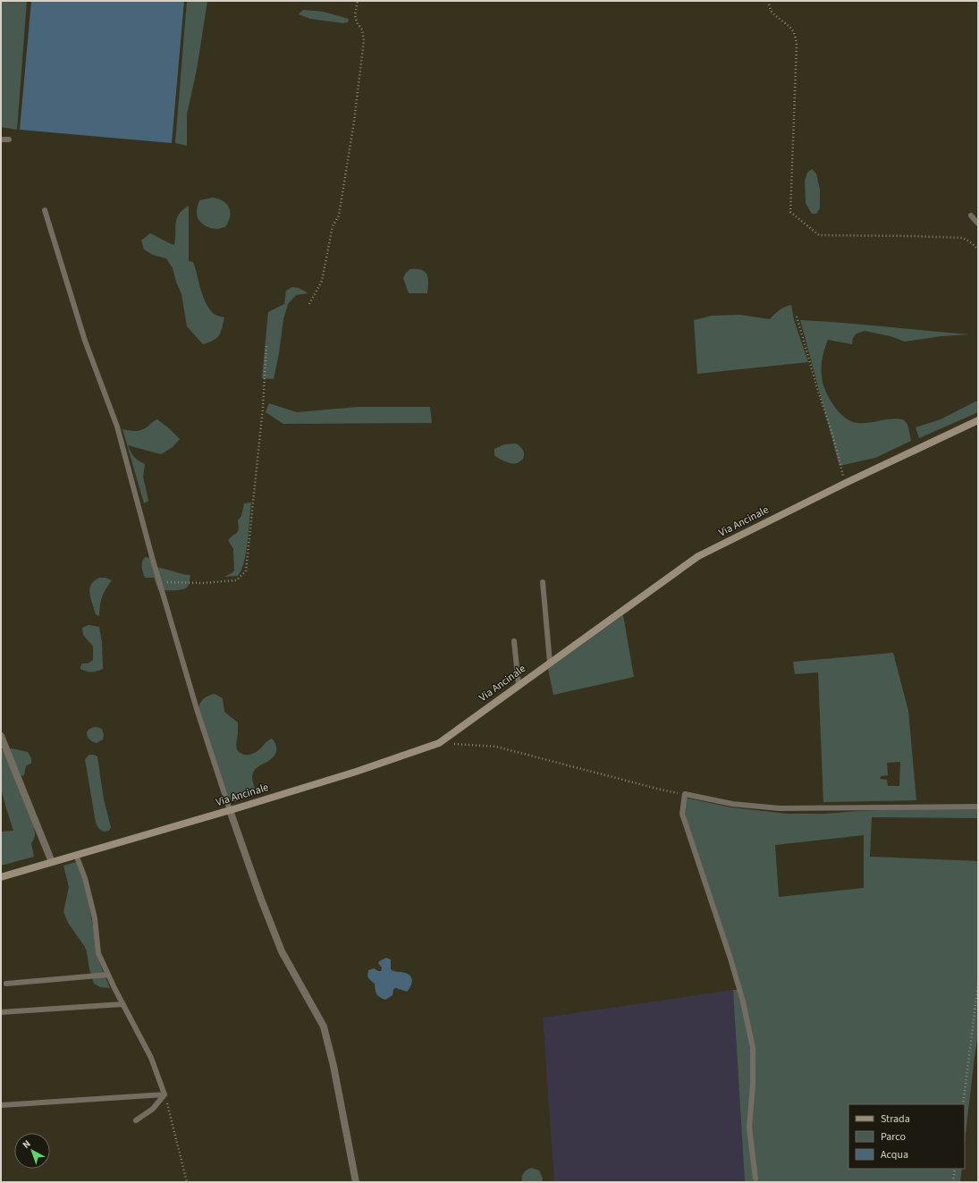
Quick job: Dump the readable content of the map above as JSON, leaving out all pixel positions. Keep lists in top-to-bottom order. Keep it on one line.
{"streets":{"main road":["Via Ancinale"]},"legend":["Strada","Parco","Acqua"],"north":"top left"}
